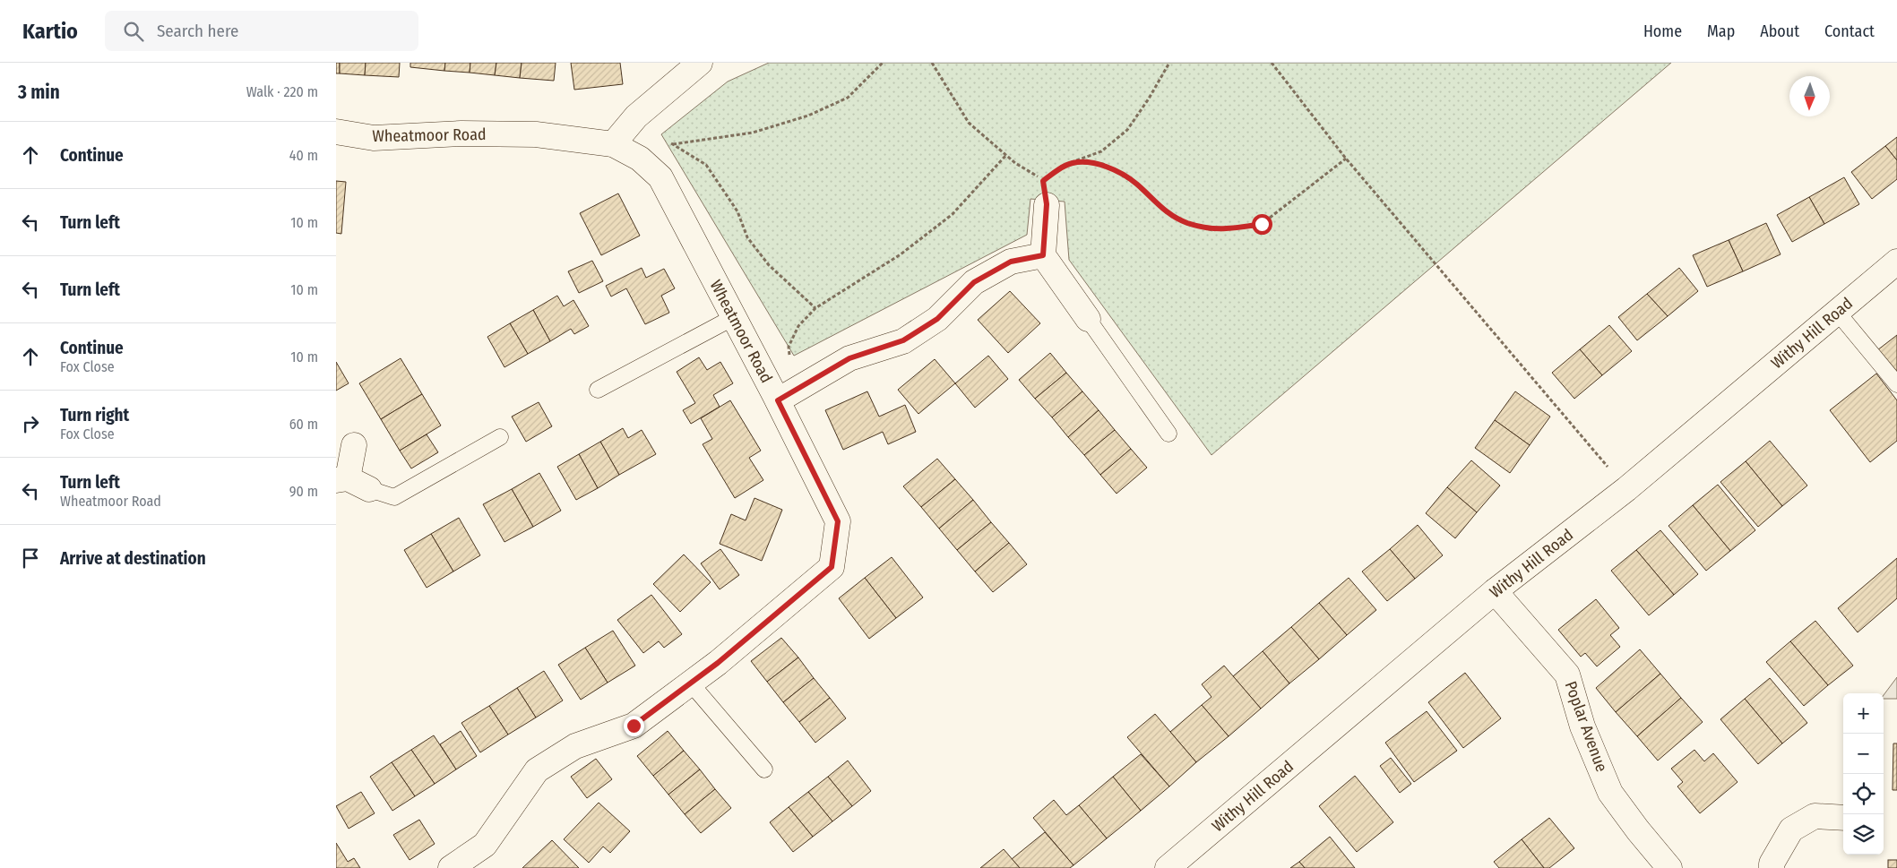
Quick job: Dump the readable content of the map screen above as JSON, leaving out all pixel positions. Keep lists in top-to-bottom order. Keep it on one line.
{"streets":{"street":["Wheatmoor Road","Withy Hill Road","Poplar Avenue"]},"crossings":[["Withy Hill Road","Poplar Avenue"]],"north":"bottom","page":{"header":"Kartio","search":"Search here","nav":["Home","Map","About","Contact"],"heading":["3 min","Walk · 220 m"],"list":[["Continue","40 m"],["Turn left","10 m"],["Turn left","10 m"],["Continue","Fox Close","10 m"],["Turn right","Fox Close","60 m"],["Turn left","Wheatmoor Road","90 m"],"Arrive at destination"],"map_buttons":["+","−"]}}
